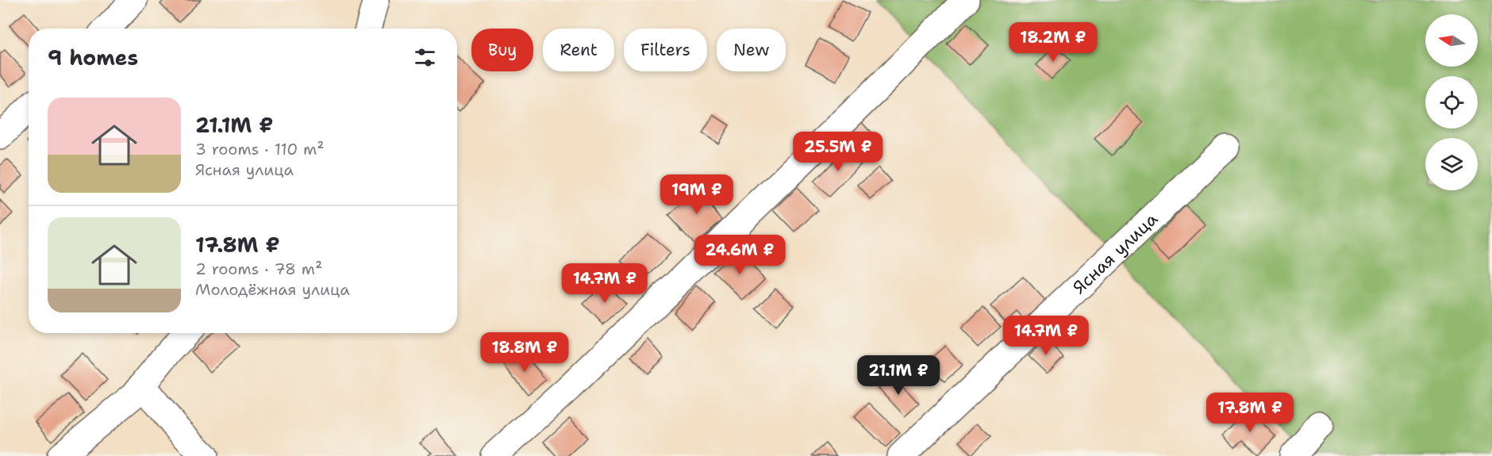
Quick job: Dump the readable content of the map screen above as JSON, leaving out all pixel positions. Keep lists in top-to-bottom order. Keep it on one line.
{"streets":{"street":["Ясная улица"]},"north":"left","page":{"price":["18.2M ₽","25.5M ₽","19M ₽","24.6M ₽","14.7M ₽","14.7M ₽","18.8M ₽","21.1M ₽","17.8M ₽"],"chip":["Buy","Rent","Filters","New"],"heading":"9 homes","list":[{"name":"21.1M ₽","note":"3 rooms · 110 m² · Ясная улица"},{"name":"17.8M ₽","note":"2 rooms · 78 m² · Молодёжная улица"}]}}
